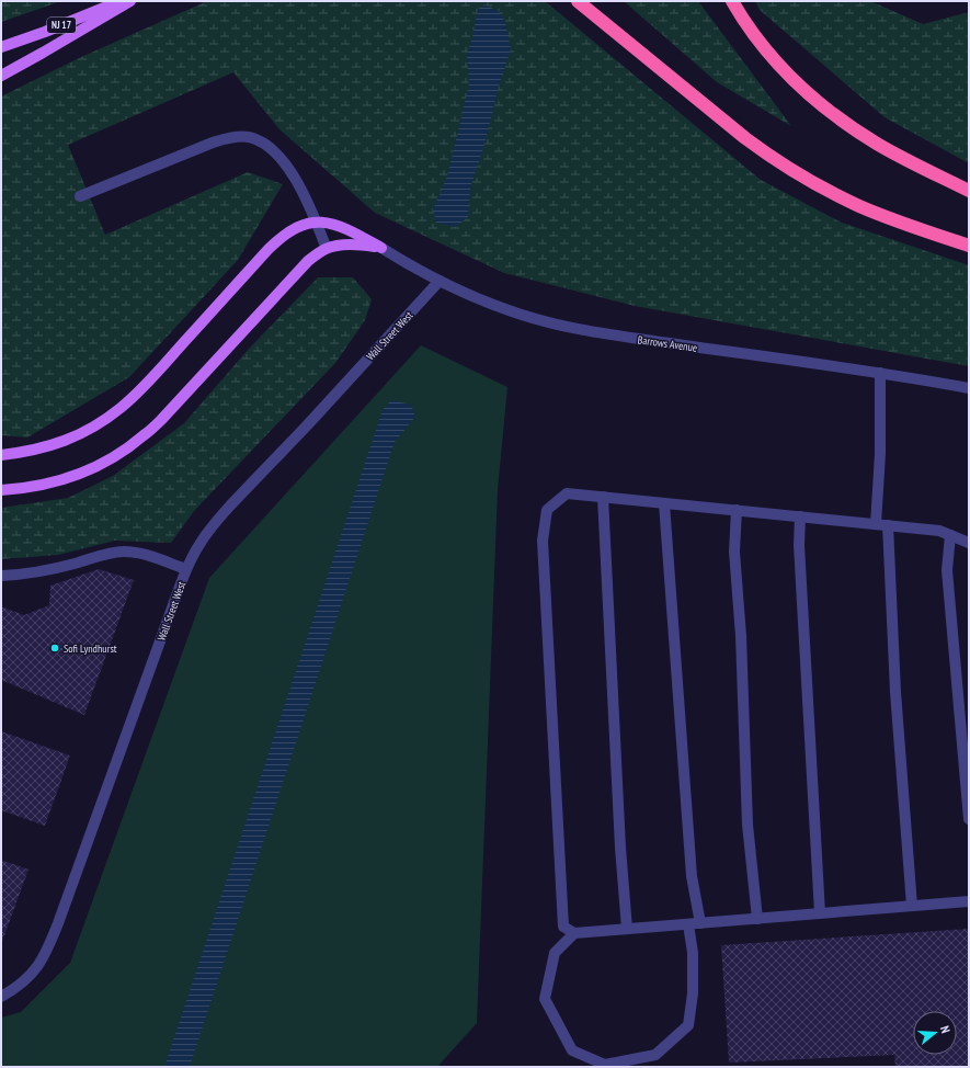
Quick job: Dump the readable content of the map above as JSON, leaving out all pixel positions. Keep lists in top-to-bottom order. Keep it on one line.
{"streets":{"main road":["NJ 17"],"street":["Wall Street West","Barrows Avenue"]},"crossings":[["Wall Street West","Barrows Avenue"]],"places":["Sofi Lyndhurst"],"north":"right"}
